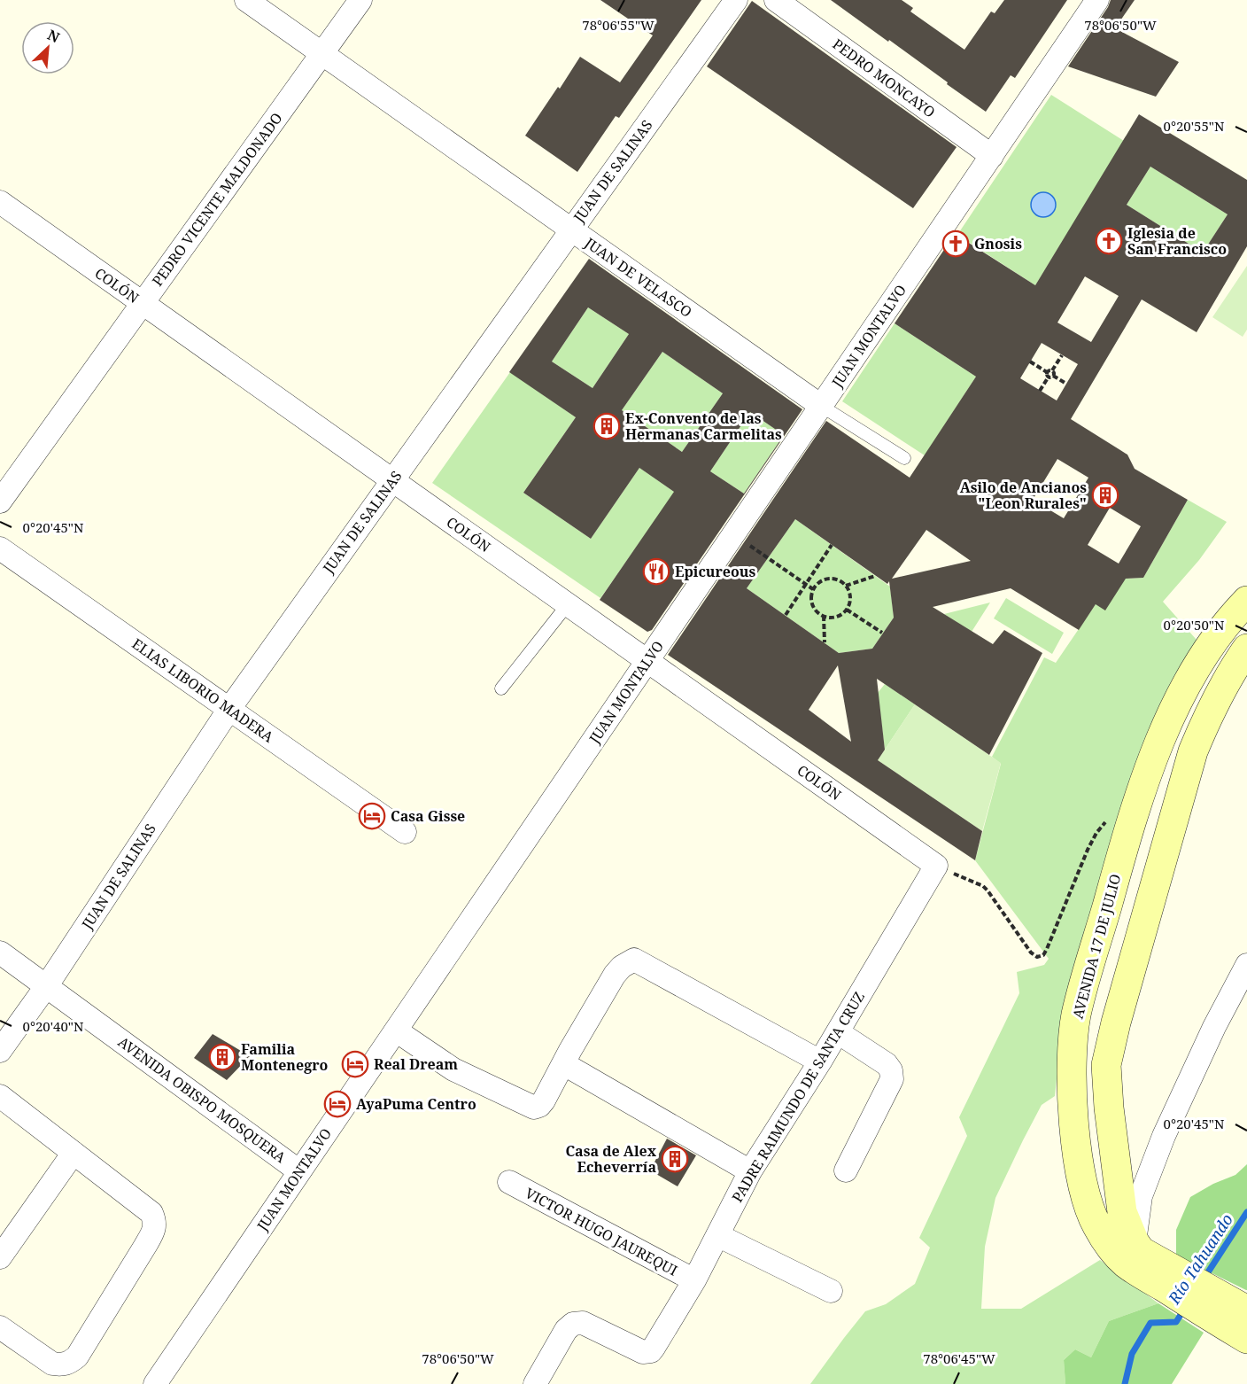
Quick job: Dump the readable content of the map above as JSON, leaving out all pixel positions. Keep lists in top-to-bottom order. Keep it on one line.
{"streets":{"main road":["AVENIDA 17 DE JULIO"],"street":["PEDRO MONCAYO","JUAN DE SALINAS","PEDRO VICENTE MALDONADO","JUAN DE VELASCO","COLÓN","JUAN MONTALVO","ELIAS LIBORIO MADERA","PADRE RAIMUNDO DE SANTA CRUZ","AVENIDA OBISPO MOSQUERA","VICTOR HUGO JAUREQUI"]},"crossings":[["PEDRO MONCAYO","JUAN MONTALVO"],["JUAN DE SALINAS","JUAN DE VELASCO"],["JUAN DE SALINAS","COLÓN"],["JUAN DE SALINAS","ELIAS LIBORIO MADERA"],["JUAN DE SALINAS","AVENIDA OBISPO MOSQUERA"],["PEDRO VICENTE MALDONADO","JUAN DE VELASCO"],["PEDRO VICENTE MALDONADO","COLÓN"],["JUAN DE VELASCO","JUAN MONTALVO"],["COLÓN","JUAN MONTALVO"],["COLÓN","PADRE RAIMUNDO DE SANTA CRUZ"],["JUAN MONTALVO","AVENIDA OBISPO MOSQUERA"],["PADRE RAIMUNDO DE SANTA CRUZ","VICTOR HUGO JAUREQUI"]],"water":["Río Tahuando"],"places":{"church":["Iglesia de San Francisco","Gnosis"],"building":["Ex-Convento de las Hermanas Carmelitas","Asilo de Ancianos \"Leon Rurales\"","Familia Montenegro","Casa de Alex Echeverría"],"restaurant":["Epicureous"],"hotel":["Casa Gisse","Real Dream","AyaPuma Centro"]},"north":"top right","coordinates":["78°06'55\"W","78°06'50\"W","0°20'55\"N","0°20'45\"N","0°20'50\"N","0°20'40\"N","78°06'45\"W"]}
